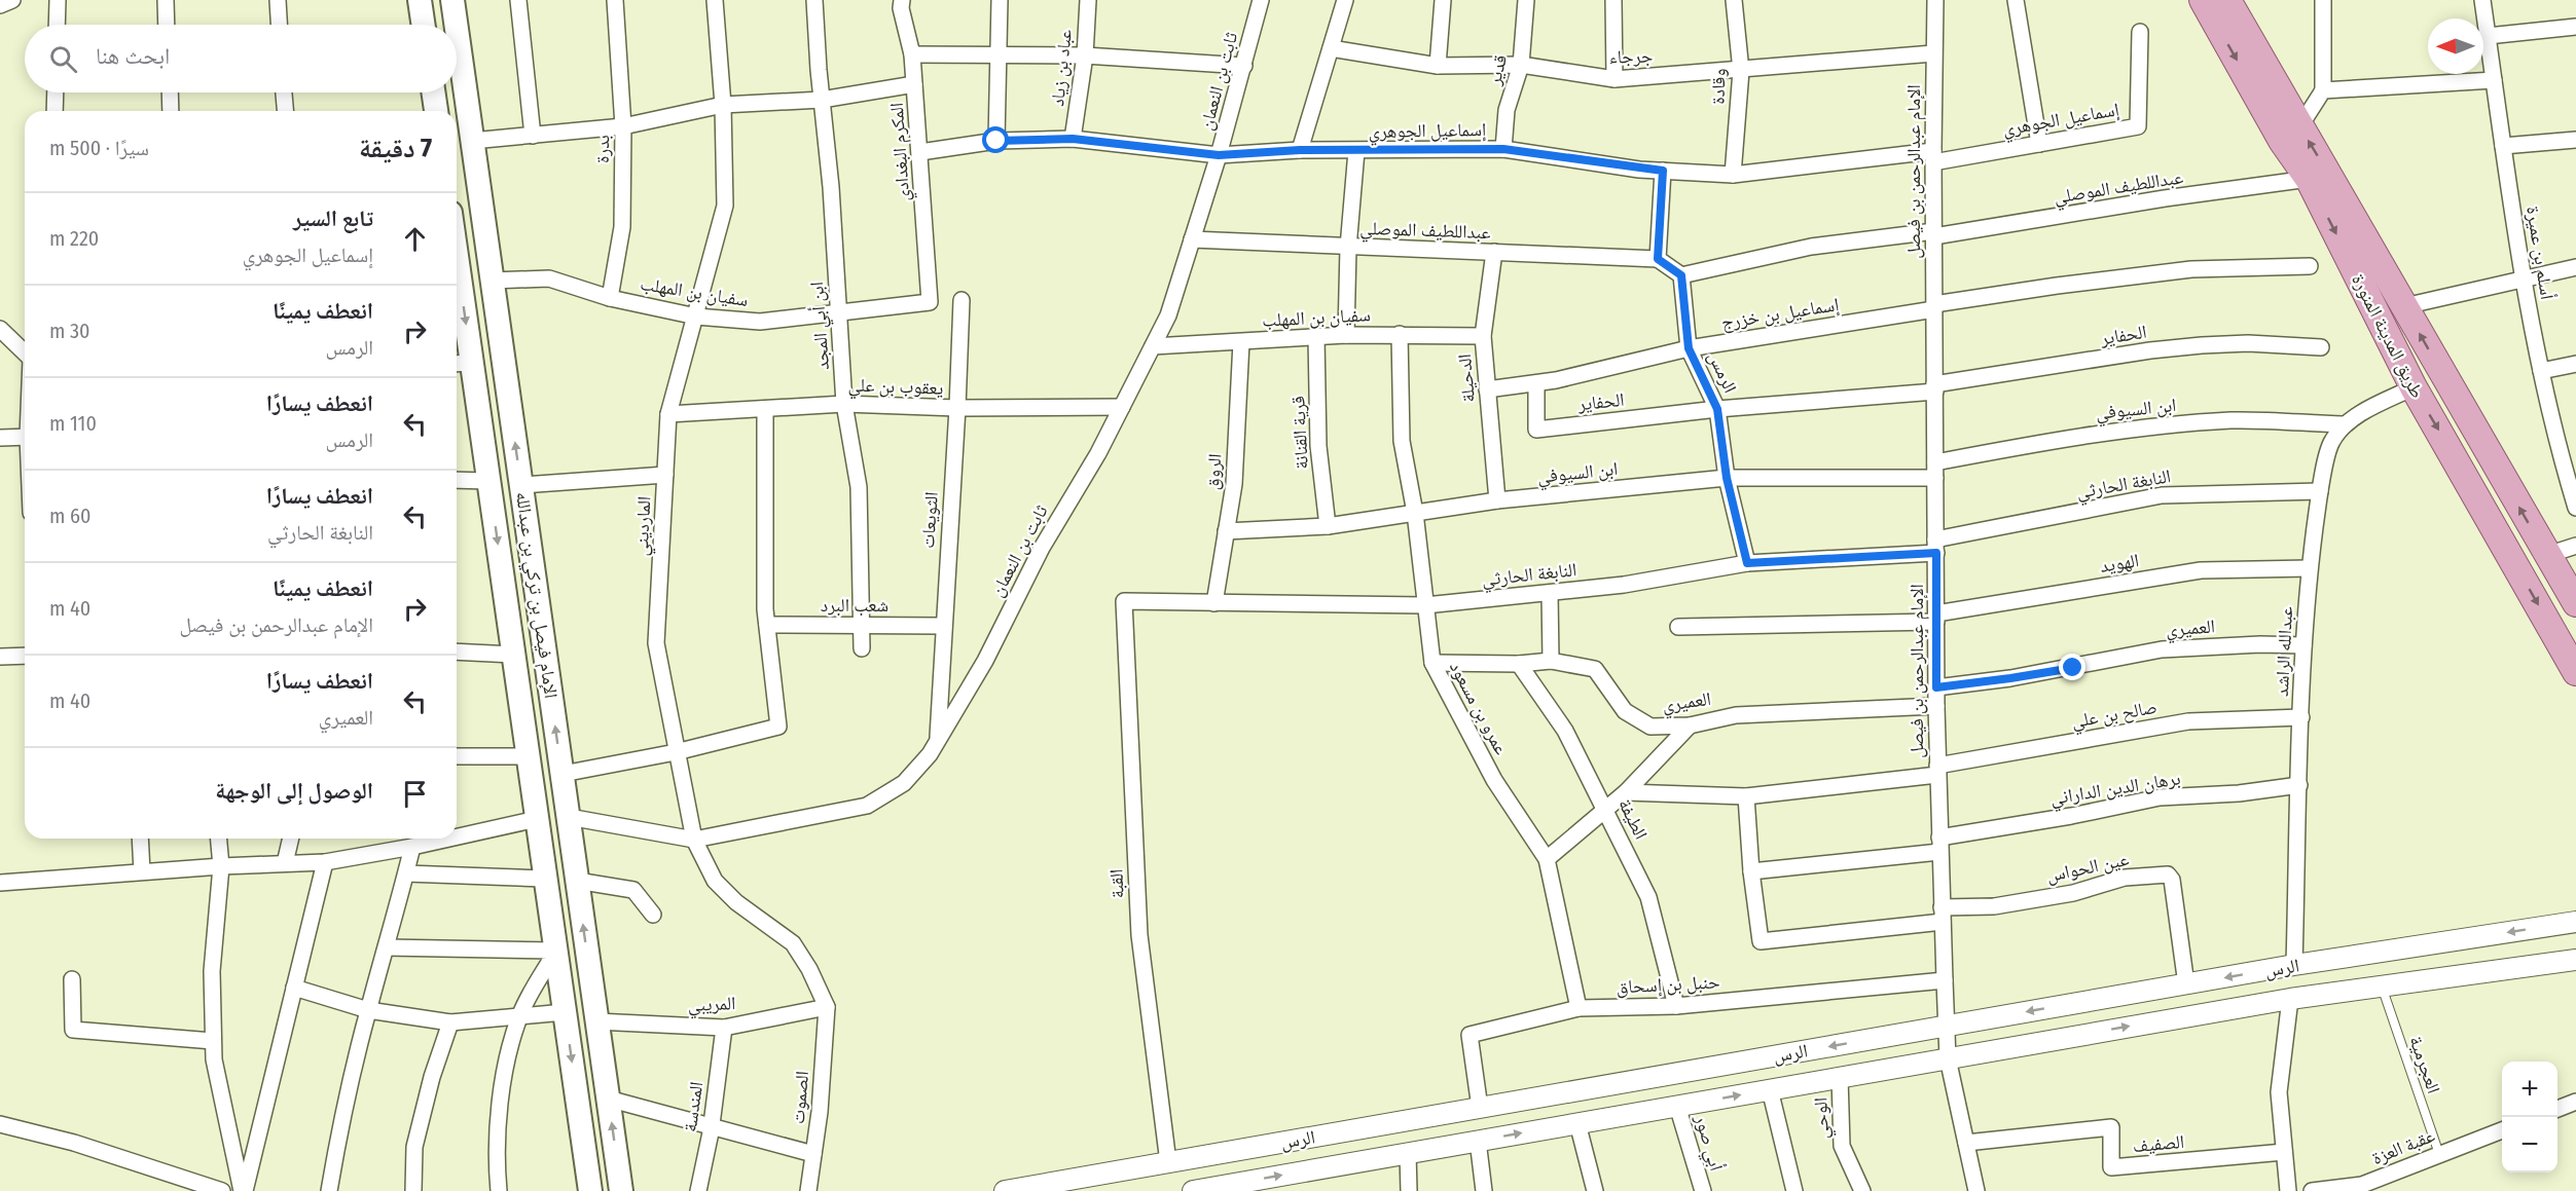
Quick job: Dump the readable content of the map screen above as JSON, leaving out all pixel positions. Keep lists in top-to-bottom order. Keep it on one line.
{"streets":{"main road":["طريق المدينة المنورة","الإمام فيصل بن تركي بن عبدالله"],"street":["جرجاء","عباد بن زياد","قدير","ثابت بن النعمان","وقادة","إسماعيل الجوهري","بدرة","المكرم البغدادي","الإمام عبدالرحمن بن فيصل","عبداللطيف الموصلي","أسلم بن عميرة","سفيان بن المهلب","إسماعيل بن خزرج","ابن أبي المجد","الحفاير","الرمس","الدحيلة","يعقوب بن علي","ابن السيوفي","قرية القنانة","الروق","النابغة الحارثي","الثويعات","المارديني","الهويد","شعب البرد","العميري","عبدالله الراشد","عمرو بن مسعود","صالح بن علي","برهان الدين الداراني","الطيفة","عين الحواس","القبة","الرس","حنبل بن إسحاق","المريبي","الصموت","المندسة","الوحي","أبي صور","الصفيف","عقبة العزة"],"lane":["العجرمية"]},"crossings":[["جرجاء","قدير"],["جرجاء","وقادة"],["جرجاء","الإمام عبدالرحمن بن فيصل"],["عباد بن زياد","إسماعيل الجوهري"],["قدير","إسماعيل الجوهري"],["ثابت بن النعمان","إسماعيل الجوهري"],["ثابت بن النعمان","عبداللطيف الموصلي"],["ثابت بن النعمان","سفيان بن المهلب"],["ثابت بن النعمان","يعقوب بن علي"],["ثابت بن النعمان","الثويعات"],["ثابت بن النعمان","المارديني"],["ثابت بن النعمان","الإمام فيصل بن تركي بن عبدالله"],["وقادة","إسماعيل الجوهري"],["إسماعيل الجوهري","المكرم البغدادي"],["إسماعيل الجوهري","الإمام عبدالرحمن بن فيصل"],["بدرة","سفيان بن المهلب"],["المكرم البغدادي","سفيان بن المهلب"],["الإمام عبدالرحمن بن فيصل","عبداللطيف الموصلي"],["الإمام عبدالرحمن بن فيصل","إسماعيل بن خزرج"],["الإمام عبدالرحمن بن فيصل","الحفاير"],["الإمام عبدالرحمن بن فيصل","ابن السيوفي"],["الإمام عبدالرحمن بن فيصل","النابغة الحارثي"],["الإمام عبدالرحمن بن فيصل","الهويد"],["الإمام عبدالرحمن بن فيصل","العميري"],["الإمام عبدالرحمن بن فيصل","صالح بن علي"],["الإمام عبدالرحمن بن فيصل","برهان الدين الداراني"],["الإمام عبدالرحمن بن فيصل","عين الحواس"],["الإمام عبدالرحمن بن فيصل","الرس"],["الإمام عبدالرحمن بن فيصل","حنبل بن إسحاق"],["الإمام عبدالرحمن بن فيصل","الصفيف"],["عبداللطيف الموصلي","طريق المدينة المنورة"],["عبداللطيف الموصلي","الرمس"],["عبداللطيف الموصلي","الدحيلة"],["سفيان بن المهلب","ابن أبي المجد"],["سفيان بن المهلب","الدحيلة"],["سفيان بن المهلب","قرية القنانة"],["سفيان بن المهلب","الروق"],["سفيان بن المهلب","المارديني"],["سفيان بن المهلب","الإمام فيصل بن تركي بن عبدالله"],["سفيان بن المهلب","عمرو بن مسعود"],["إسماعيل بن خزرج","الحفاير"],["إسماعيل بن خزرج","الرمس"],["إسماعيل بن خزرج","الدحيلة"],["ابن أبي المجد","يعقوب بن علي"],["ابن أبي المجد","شعب البرد"],["الحفاير","الرمس"],["الرمس","ابن السيوفي"],["الرمس","النابغة الحارثي"],["الدحيلة","ابن السيوفي"],["يعقوب بن علي","الثويعات"],["يعقوب بن علي","المارديني"],["ابن السيوفي","قرية القنانة"],["ابن السيوفي","الروق"],["ابن السيوفي","عبدالله الراشد"],["ابن السيوفي","عمرو بن مسعود"],["الروق","النابغة الحارثي"],["النابغة الحارثي","عبدالله الراشد"],["النابغة الحارثي","عمرو بن مسعود"],["النابغة الحارثي","القبة"],["الثويعات","شعب البرد"],["المارديني","المريبي"],["المارديني","الصموت"],["الهويد","عبدالله الراشد"],["الإمام فيصل بن تركي بن عبدالله","المريبي"],["العميري","عبدالله الراشد"],["العميري","عمرو بن مسعود"],["العميري","الطيفة"],["عبدالله الراشد","صالح بن علي"],["عبدالله الراشد","برهان الدين الداراني"],["عبدالله الراشد","الرس"],["عمرو بن مسعود","حنبل بن إسحاق"],["صالح بن علي","عين الحواس"],["برهان الدين الداراني","عين الحواس"],["الطيفة","حنبل بن إسحاق"],["عين الحواس","الرس"],["القبة","الرس"],["الرس","حنبل بن إسحاق"],["الرس","العجرمية"],["الرس","الوحي"],["الرس","أبي صور"],["المريبي","الصموت"],["المريبي","المندسة"],["العجرمية","عقبة العزة"]],"north":"left","page":{"search":"ابحث هنا","heading":["7 دقيقة","سيرًا · 500 m"],"list":[["تابع السير","إسماعيل الجوهري","220 m"],["انعطف يمينًا","الرمس","30 m"],["انعطف يسارًا","الرمس","110 m"],["انعطف يسارًا","النابغة الحارثي","60 m"],["انعطف يمينًا","الإمام عبدالرحمن بن فيصل","40 m"],["انعطف يسارًا","العميري","40 m"],"الوصول إلى الوجهة"],"map_buttons":["+","−"]}}
